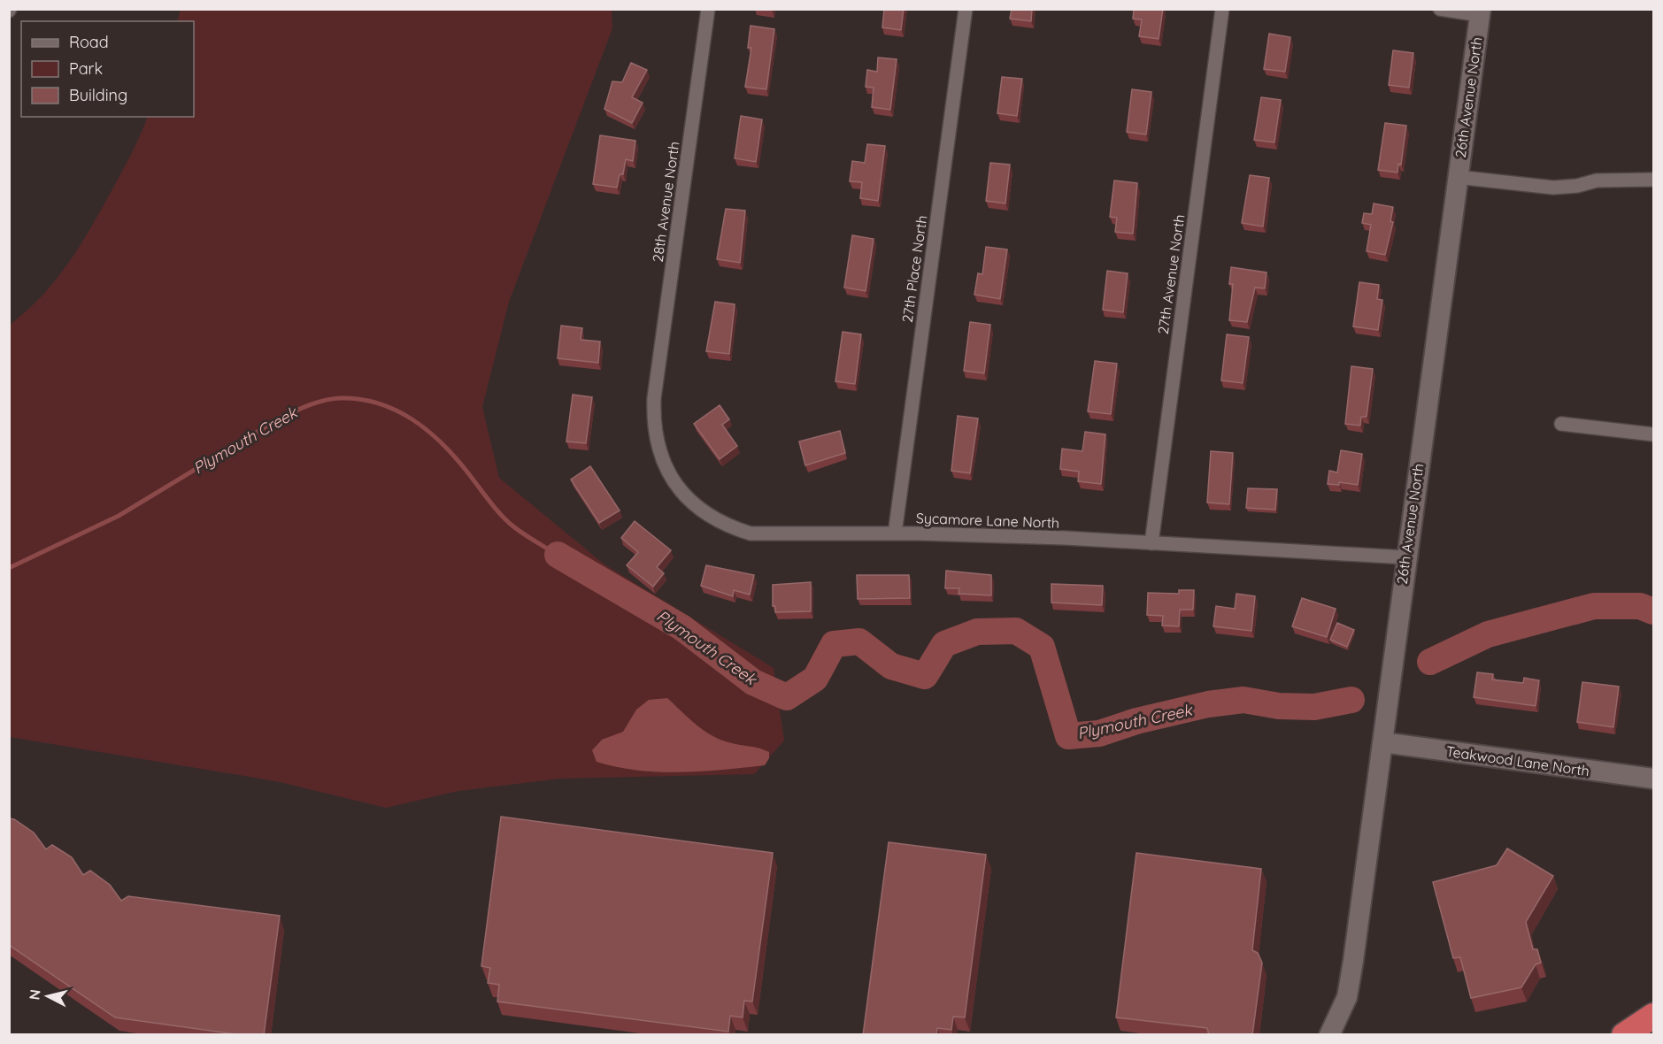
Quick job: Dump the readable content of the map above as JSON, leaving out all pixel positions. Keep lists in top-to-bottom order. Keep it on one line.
{"streets":{"street":["26th Avenue North","28th Avenue North","27th Place North","27th Avenue North","Sycamore Lane North","Teakwood Lane North"]},"crossings":[["26th Avenue North","Sycamore Lane North"],["26th Avenue North","Teakwood Lane North"],["28th Avenue North","Sycamore Lane North"],["27th Place North","Sycamore Lane North"],["27th Avenue North","Sycamore Lane North"]],"water":["Plymouth Creek"],"legend":["Road","Park","Building"],"north":"left"}
